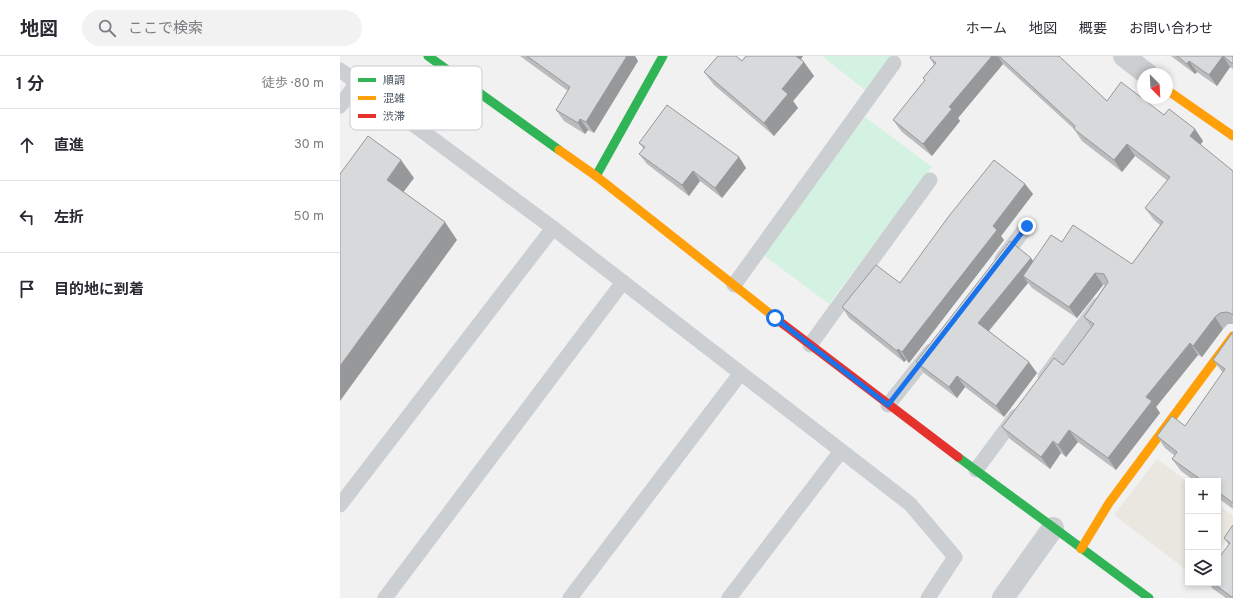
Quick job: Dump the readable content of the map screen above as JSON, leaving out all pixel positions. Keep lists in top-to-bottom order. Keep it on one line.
{"legend":["順調","混雑","渋滞"],"north":"bottom right","page":{"header":"地図","search":"ここで検索","nav":["ホーム","地図","概要","お問い合わせ"],"heading":["1 分","徒歩 · 80 m"],"list":[["直進","30 m"],["左折","50 m"],"目的地に到着"],"map_buttons":["+","−"]}}
